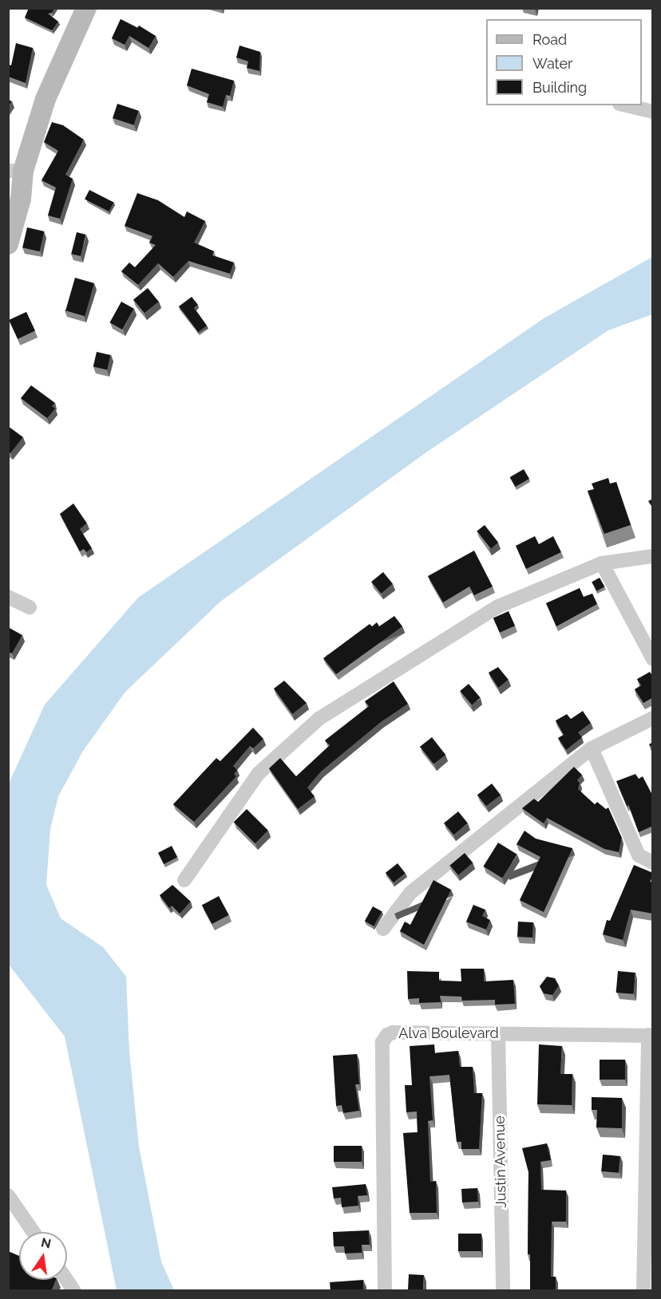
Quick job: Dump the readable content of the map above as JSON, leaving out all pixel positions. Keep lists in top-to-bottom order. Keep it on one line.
{"streets":{"street":["Alva Boulevard","Justin Avenue"]},"crossings":[["Alva Boulevard","Justin Avenue"]],"legend":["Road","Water","Building"],"north":"top"}
